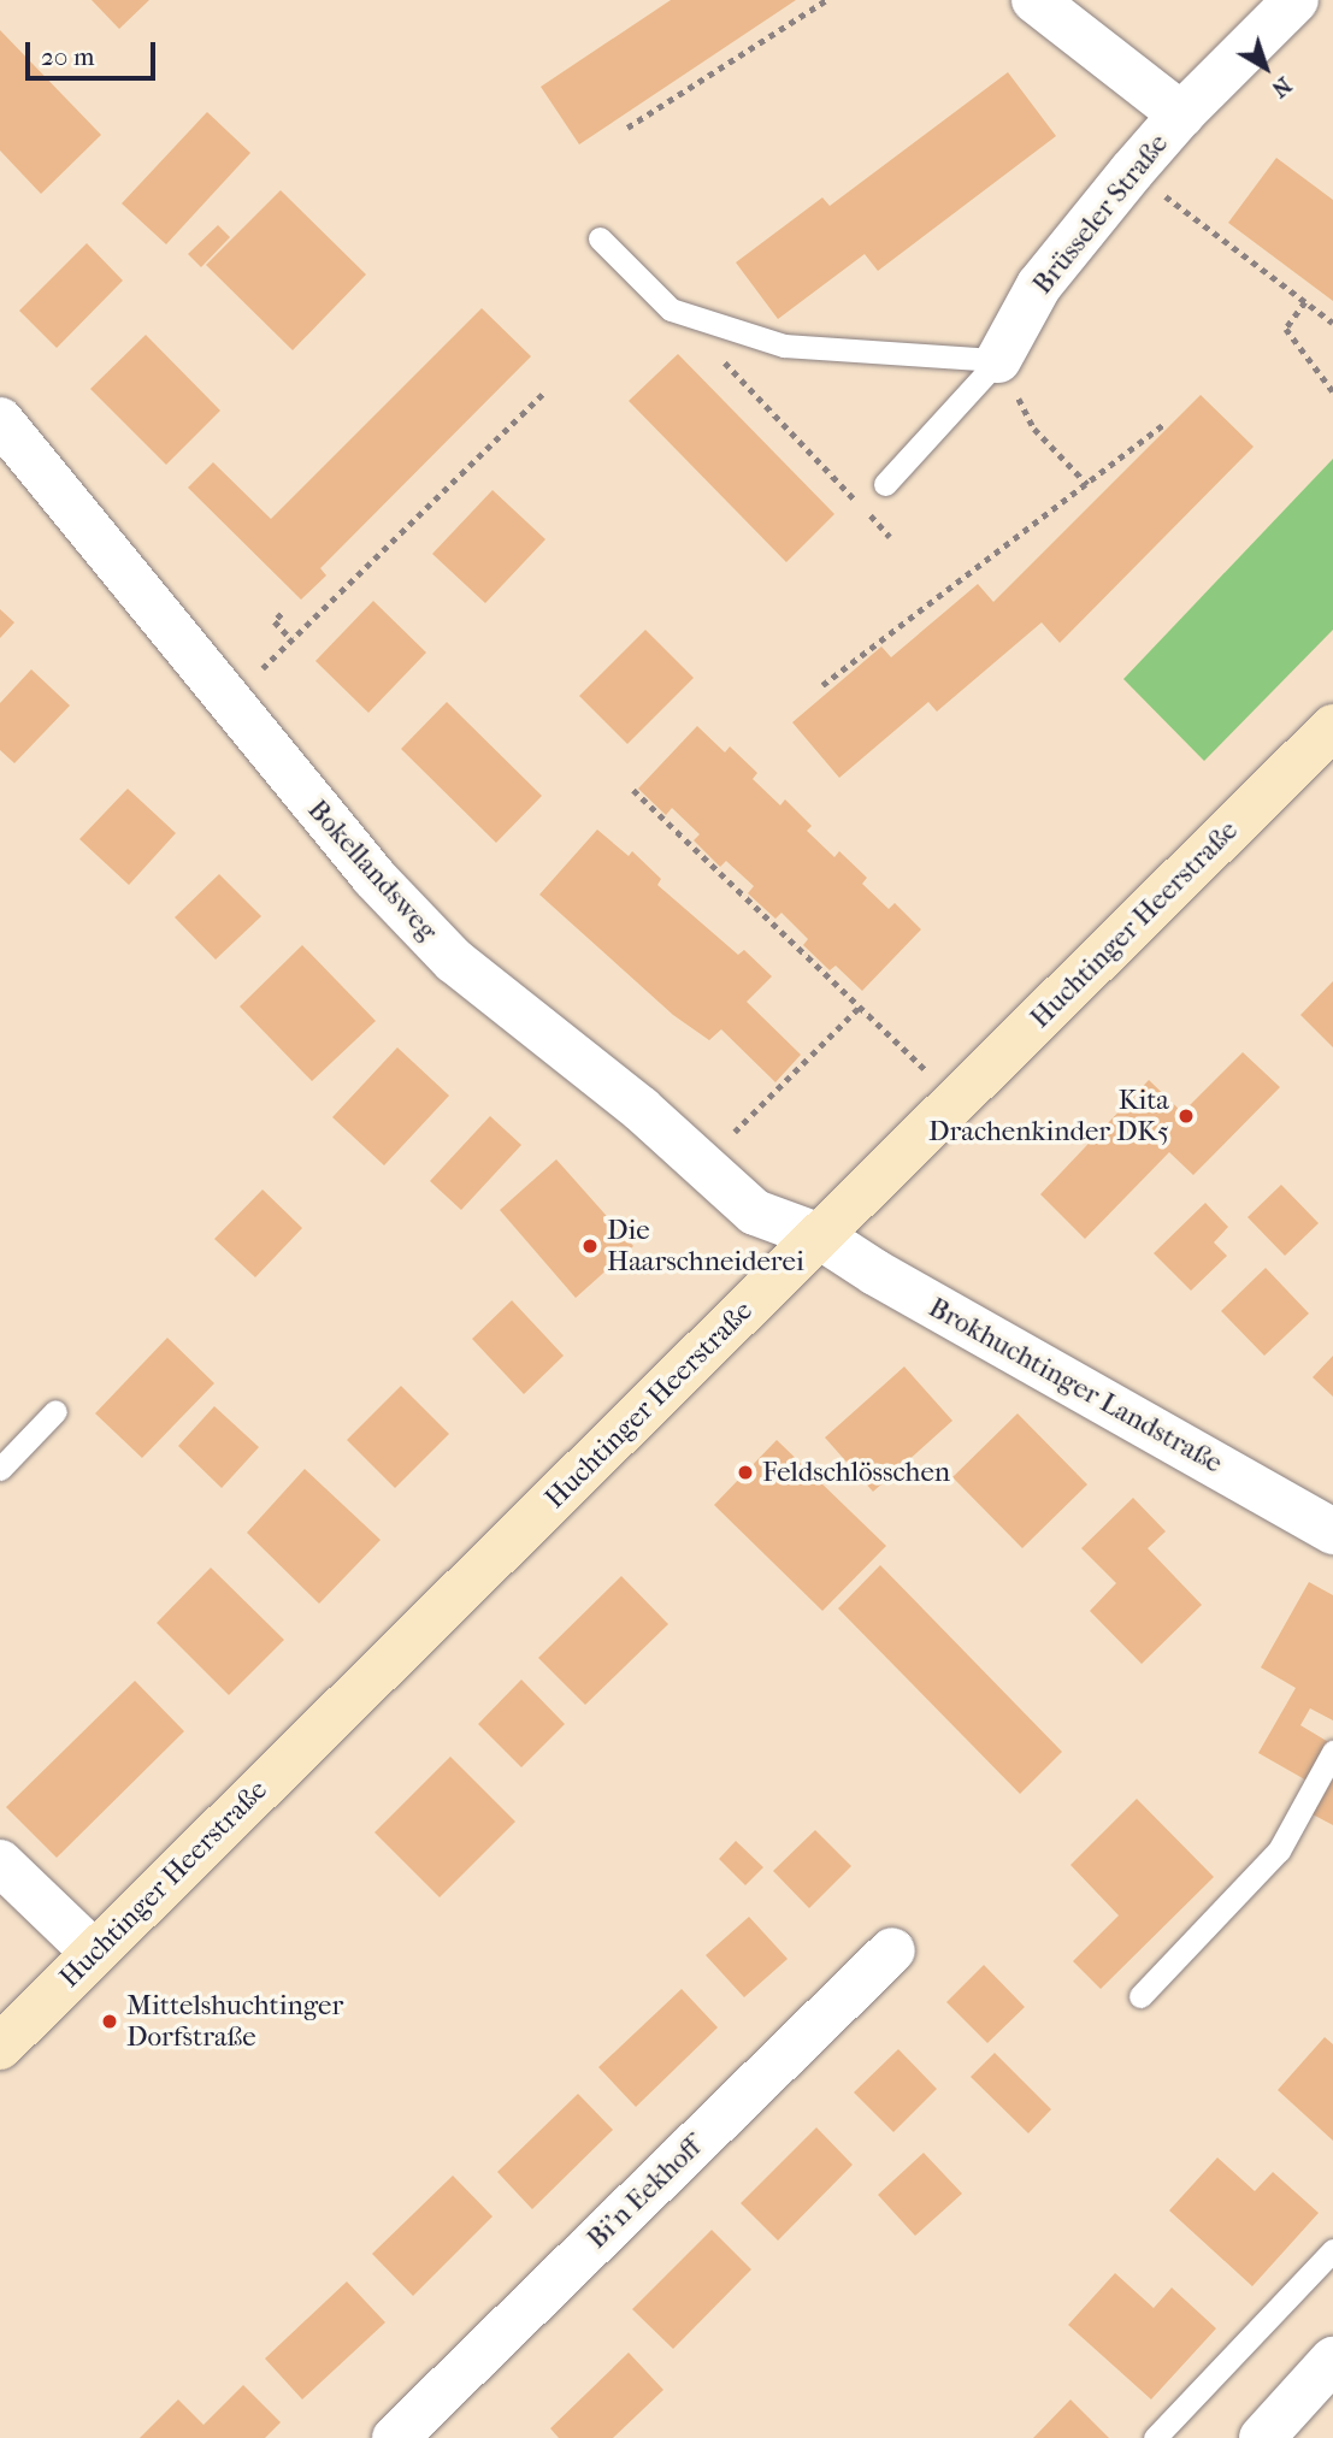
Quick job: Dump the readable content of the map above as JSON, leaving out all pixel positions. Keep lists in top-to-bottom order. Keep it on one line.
{"streets":{"main road":["Huchtinger Heerstraße"],"street":["Brüsseler Straße","Bokellandsweg","Brokhuchtinger Landstraße","Bi'n Eekhoff"]},"crossings":[["Bokellandsweg","Huchtinger Heerstraße"],["Bokellandsweg","Brokhuchtinger Landstraße"],["Huchtinger Heerstraße","Brokhuchtinger Landstraße"]],"places":["Kita Drachenkinder DK5","Die Haarschneiderei","Feldschlösschen","Mittelshuchtinger Dorfstraße"],"scale_bar":"20 m","north":"bottom right"}
